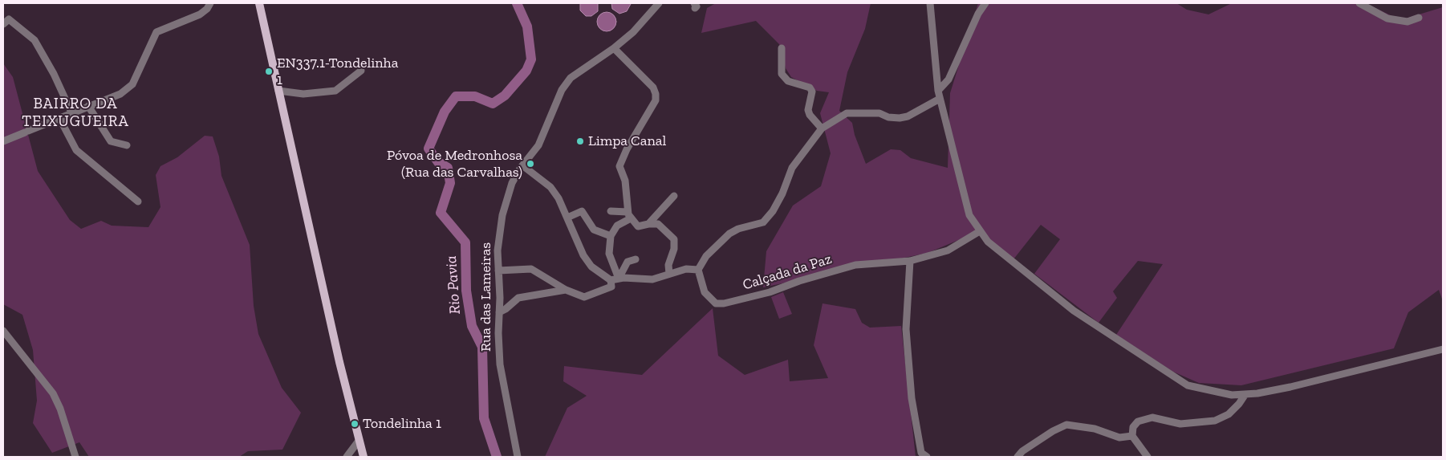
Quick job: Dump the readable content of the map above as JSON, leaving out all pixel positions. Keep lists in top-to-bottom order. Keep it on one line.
{"streets":{"street":["Calçada da Paz","Rua das Lameiras"]},"districts":["BAIRRO DA TEIXUGUEIRA"],"water":["Rio Pavia"],"places":["EN337.1-Tondelinha 1","Limpa Canal","Póvoa de Medronhosa (Rua das Carvalhas)","Tondelinha 1"]}
